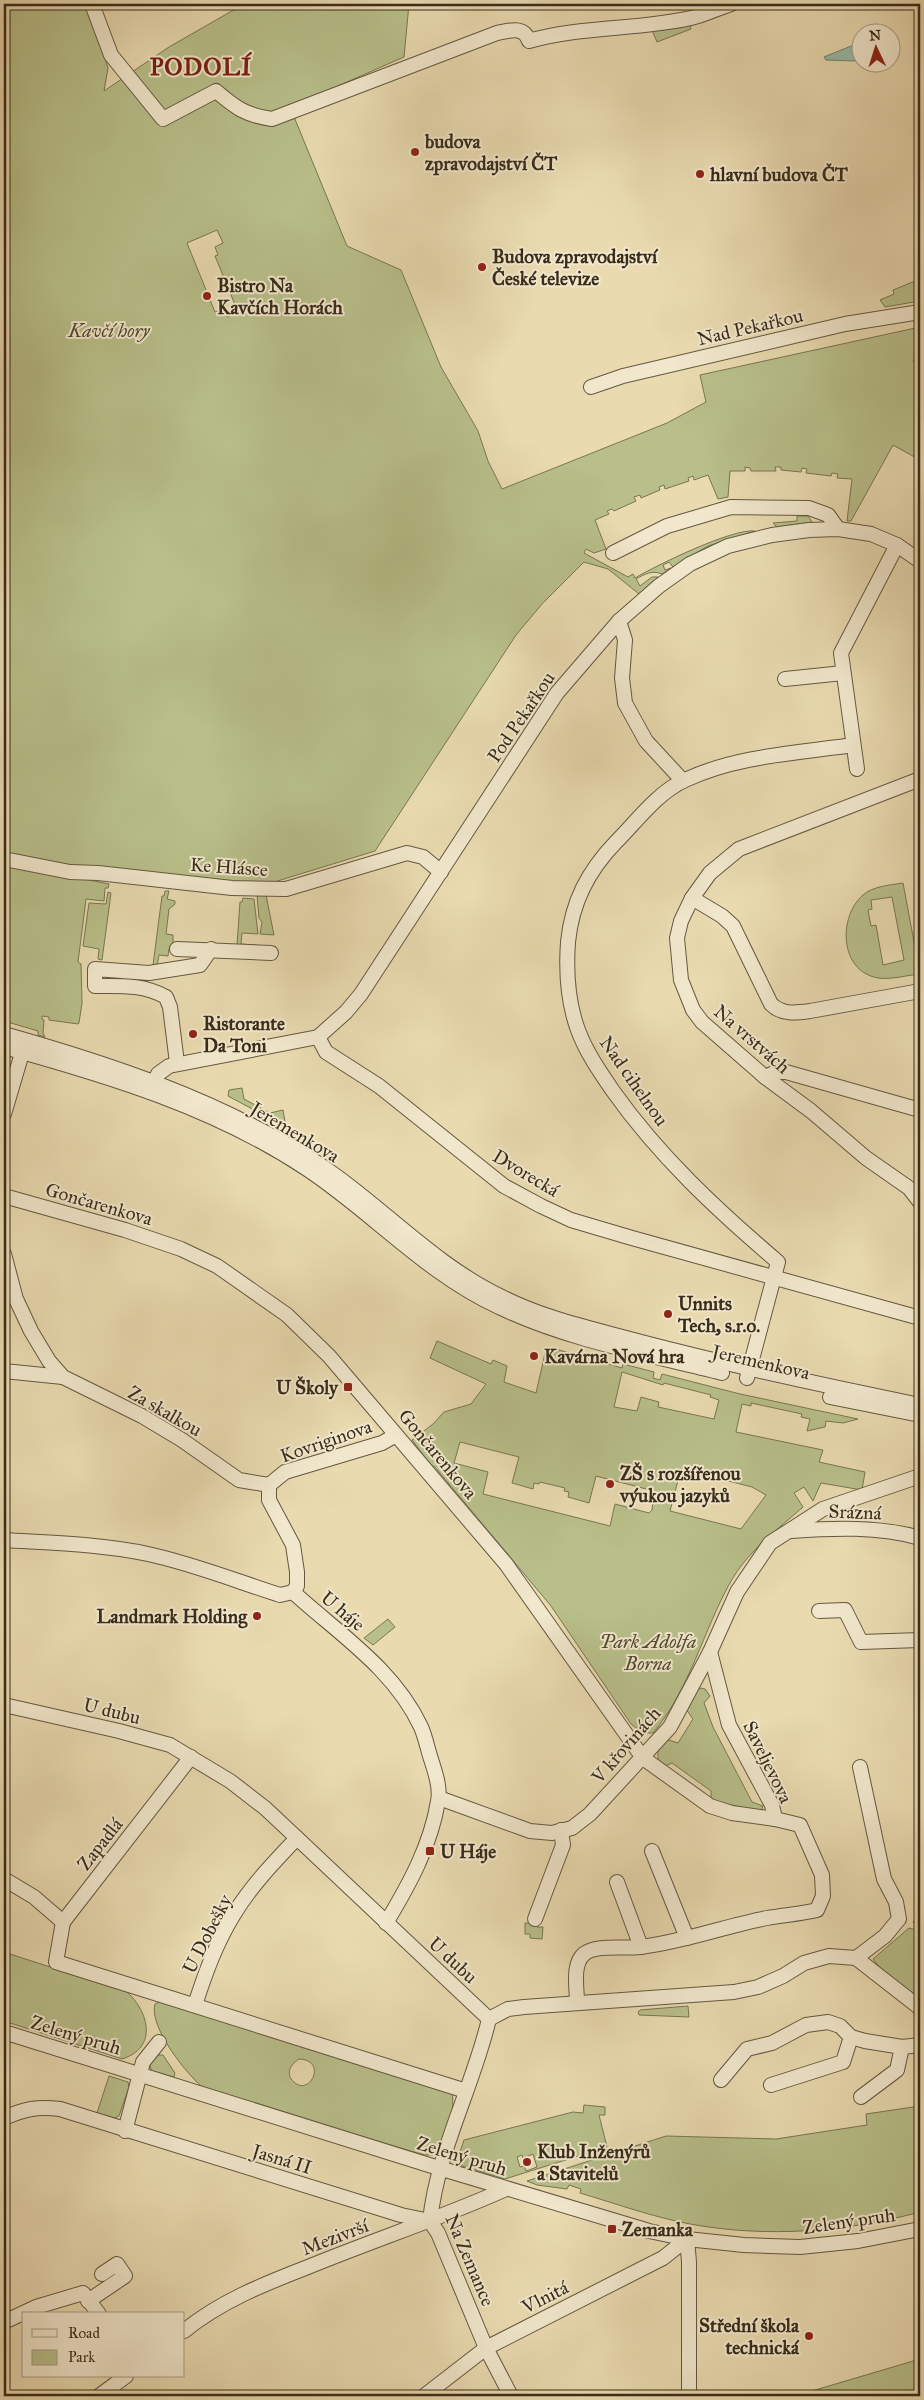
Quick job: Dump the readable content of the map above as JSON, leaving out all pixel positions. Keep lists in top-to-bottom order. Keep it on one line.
{"streets":{"street":["Nad Pekařkou","Pod Pekařkou","Ke Hlásce","Na vrstvách","Nad cihelnou","Jeremenkova","Dvorecká","Gončarenkova","Za skalkou","Kovriginova","Srázná","U háje","U dubu","V křovinách","Saveljevova","Zapadlá","U Dobešky","Zelený pruh","Jasná II","Mezivrší","Na Zemance","Vlnitá"]},"crossings":[["Pod Pekařkou","Ke Hlásce"],["Pod Pekařkou","Dvorecká"],["Nad cihelnou","Jeremenkova"],["Nad cihelnou","Dvorecká"],["Gončarenkova","Kovriginova"],["Gončarenkova","V křovinách"],["Gončarenkova","Saveljevova"],["Za skalkou","Kovriginova"],["Srázná","V křovinách"],["U háje","U dubu"],["U háje","V křovinách"],["U dubu","Zapadlá"],["U dubu","U Dobešky"],["U dubu","Na Zemance"],["V křovinách","Saveljevova"],["Zapadlá","U Dobešky"],["Zelený pruh","Mezivrší"],["Zelený pruh","Na Zemance"],["Zelený pruh","Vlnitá"],["Jasná II","Mezivrší"],["Jasná II","Na Zemance"],["Mezivrší","Na Zemance"],["Na Zemance","Vlnitá"]],"districts":["PODOLÍ"],"parks":["Kavčí hory","Park Adolfa Borna"],"places":{"other":["budova zpravodajství ČT","hlavní budova ČT","Budova zpravodajství České televize","Bistro Na Kavčích Horách","Ristorante Da Toni","Unnits Tech, s.r.o.","Kavárna Nová hra","ZŠ s rozšířenou výukou jazyků","Landmark Holding","Klub Inženýrů a Stavitelů","Střední škola technická"],"transit":["U Školy","U Háje","Zemanka"]},"legend":["Road","Park"],"north":"top"}
